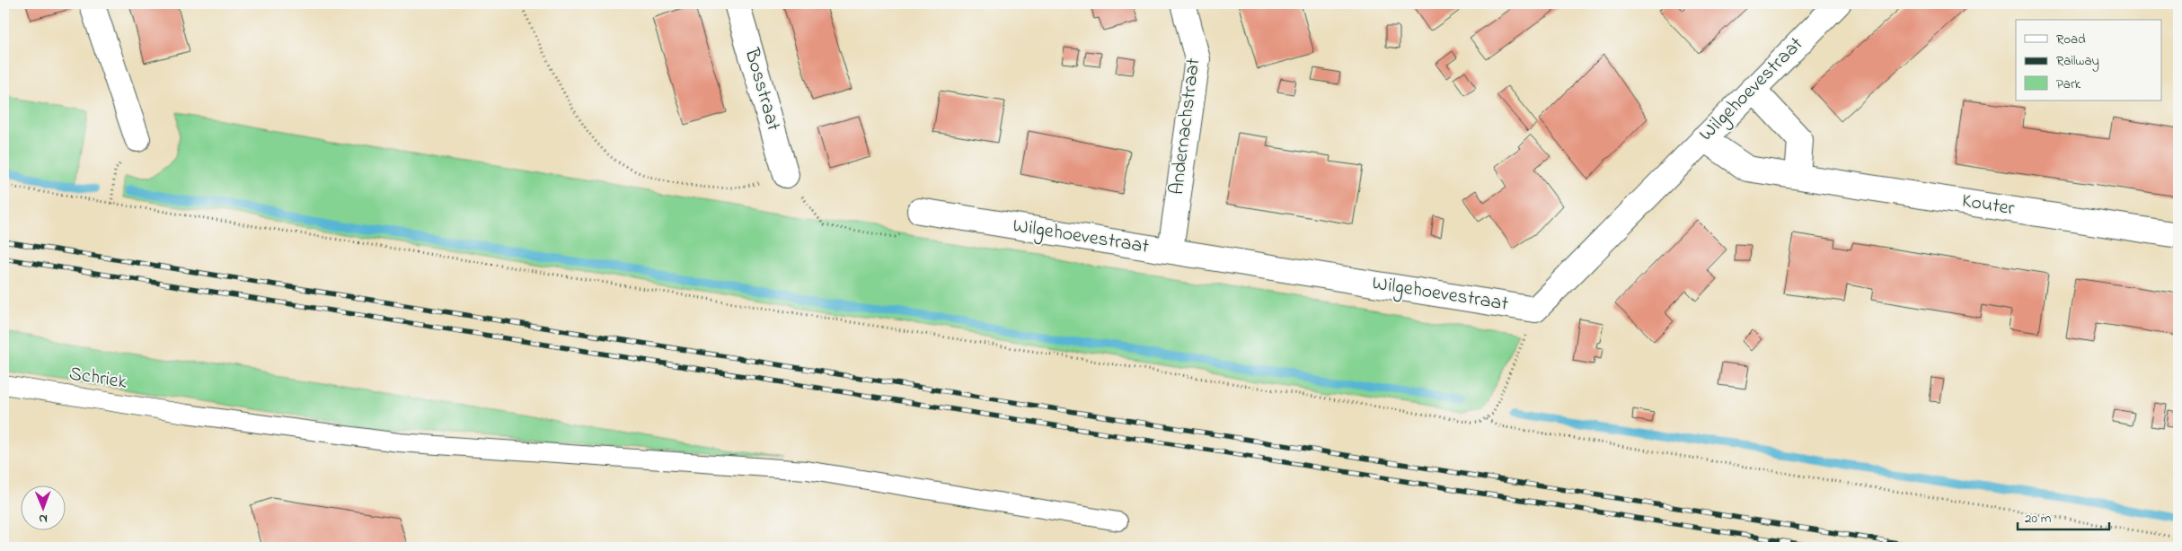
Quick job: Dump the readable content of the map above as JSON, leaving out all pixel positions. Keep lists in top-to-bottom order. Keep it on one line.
{"streets":{"street":["Bosstraat","Wilgehoevestraat","Andernachstraat","Kouter"],"lane":["Schriek"]},"crossings":[["Wilgehoevestraat","Andernachstraat"],["Wilgehoevestraat","Kouter"]],"legend":["Road","Railway","Park"],"scale_bar":"20 m","north":"bottom"}
